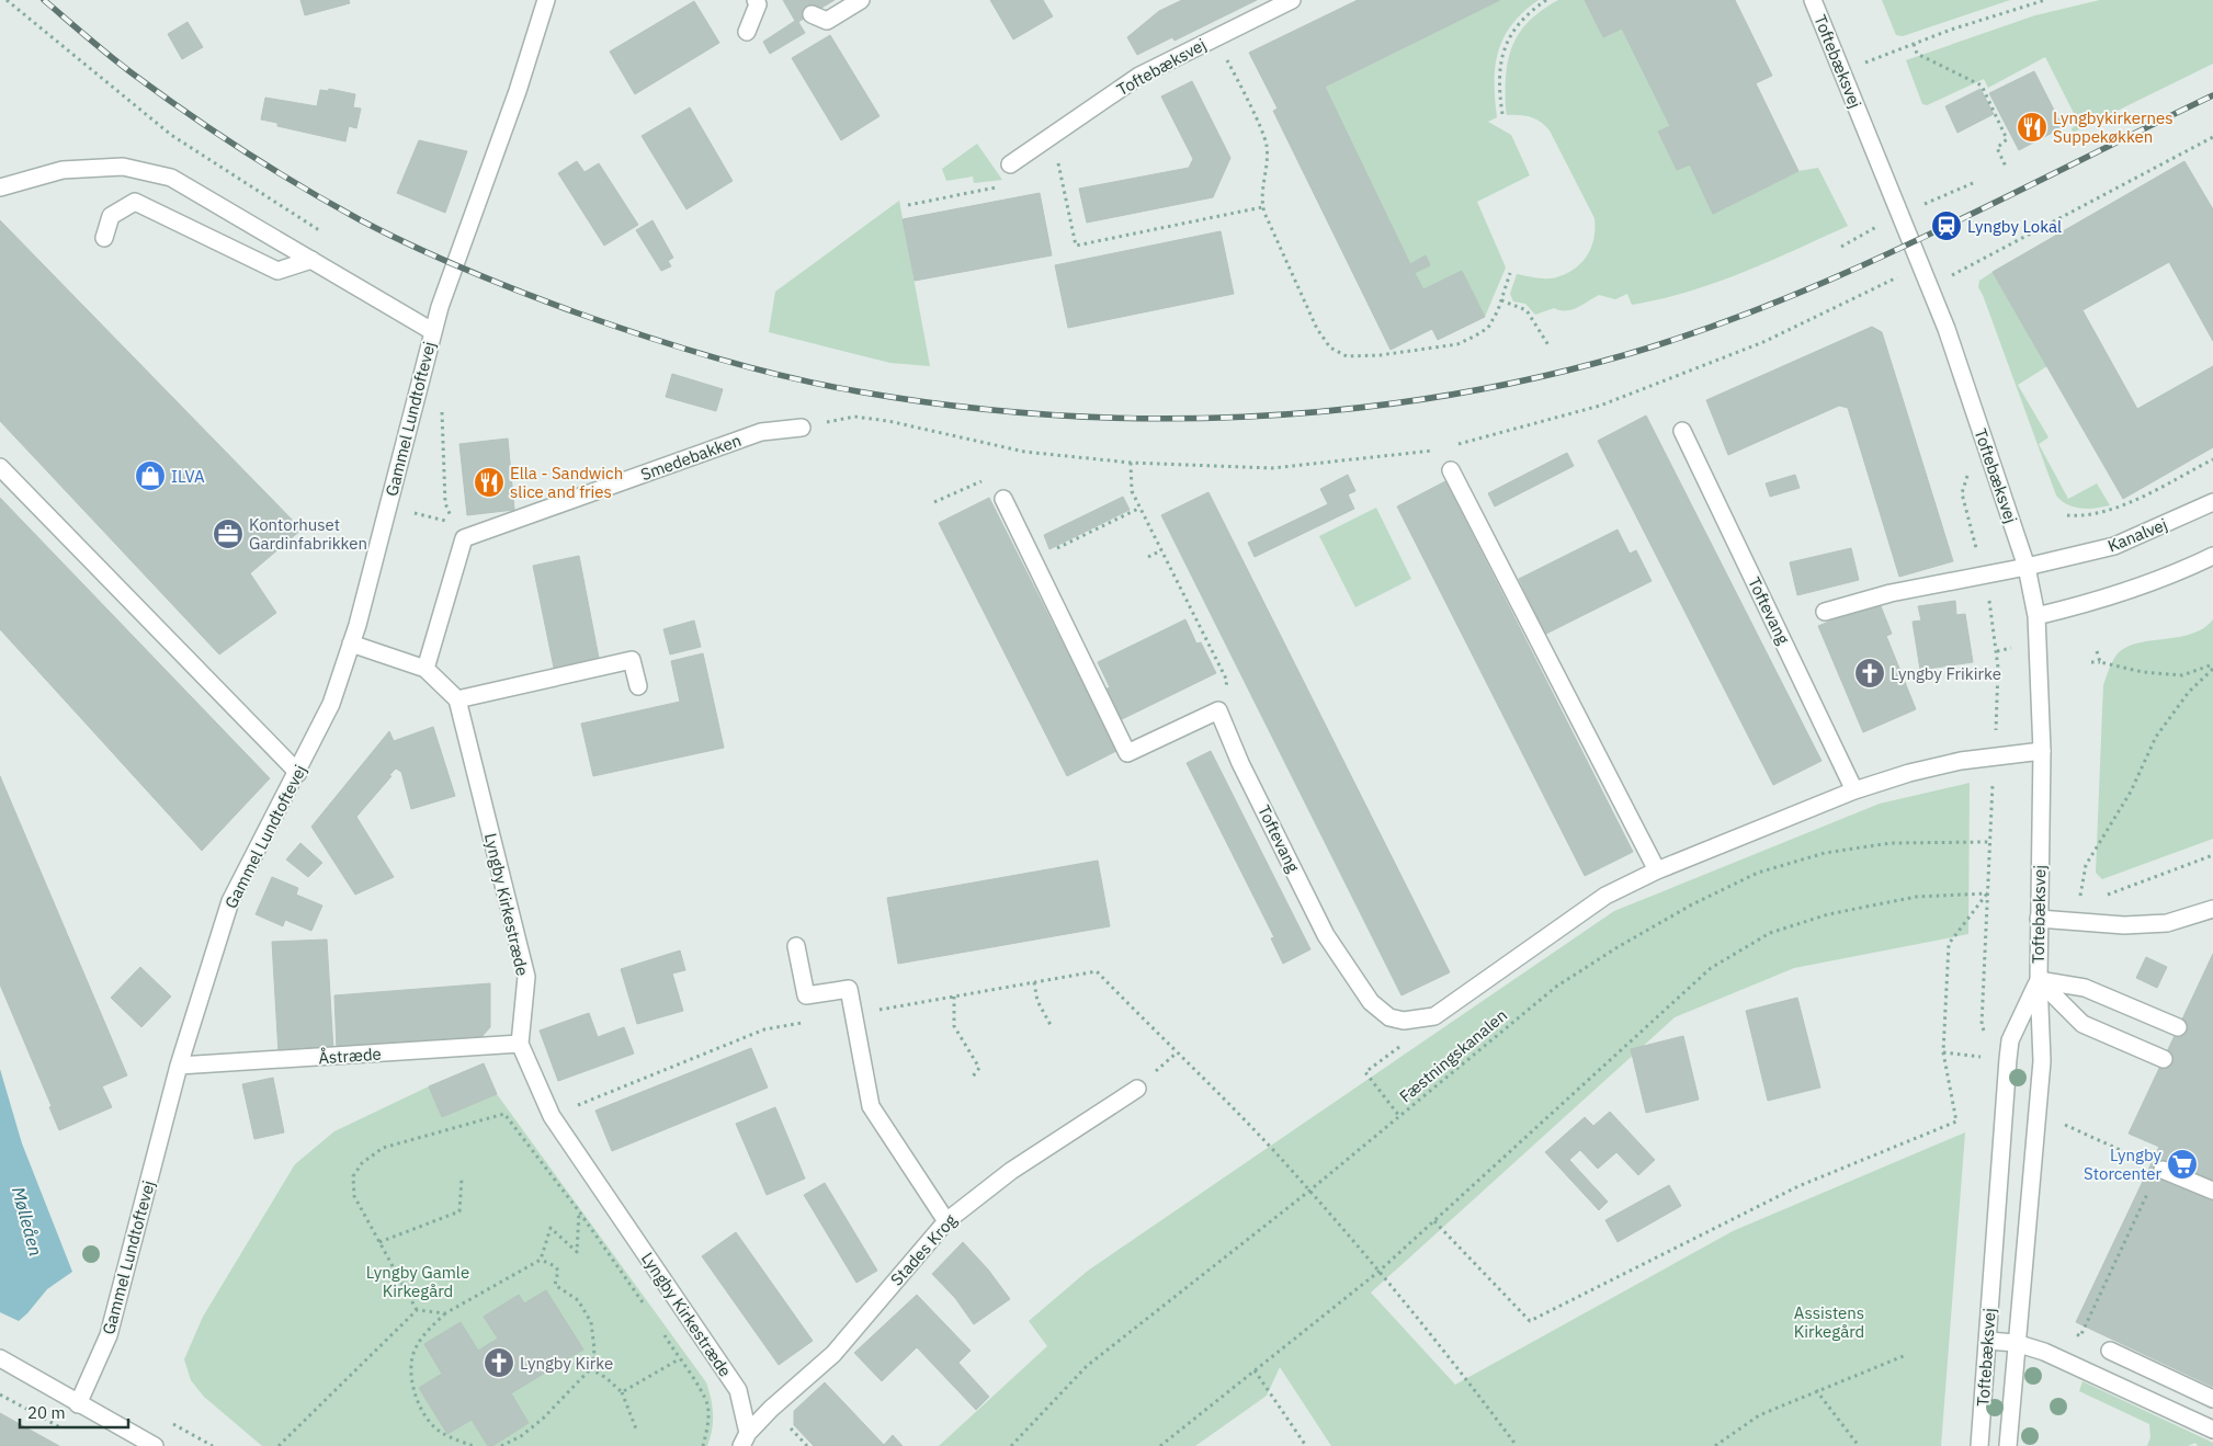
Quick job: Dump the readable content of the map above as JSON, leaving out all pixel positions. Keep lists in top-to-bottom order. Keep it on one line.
{"streets":{"street":["Toftebæksvej","Gammel Lundtoftevej","Smedebakken","Kanalvej","Toftevang","Lyngby Kirkestræde","Åstræde","Stades Krog"],"path":["Fæstningskanalen"]},"crossings":[["Toftebæksvej","Kanalvej"],["Gammel Lundtoftevej","Åstræde"],["Lyngby Kirkestræde","Åstræde"],["Lyngby Kirkestræde","Stades Krog"]],"water":["Mølleåen"],"parks":["Lyngby Gamle Kirkegård","Assistens Kirkegård"],"places":{"restaurant":["Lyngbykirkernes Suppekøkken","Ella - Sandwich slice and fries"],"station":["Lyngby Lokal"],"shop":["ILVA"],"office":["Kontorhuset Gardinfabrikken"],"church":["Lyngby Frikirke","Lyngby Kirke"],"supermarket":["Lyngby Storcenter"]},"scale_bar":"20 m"}
